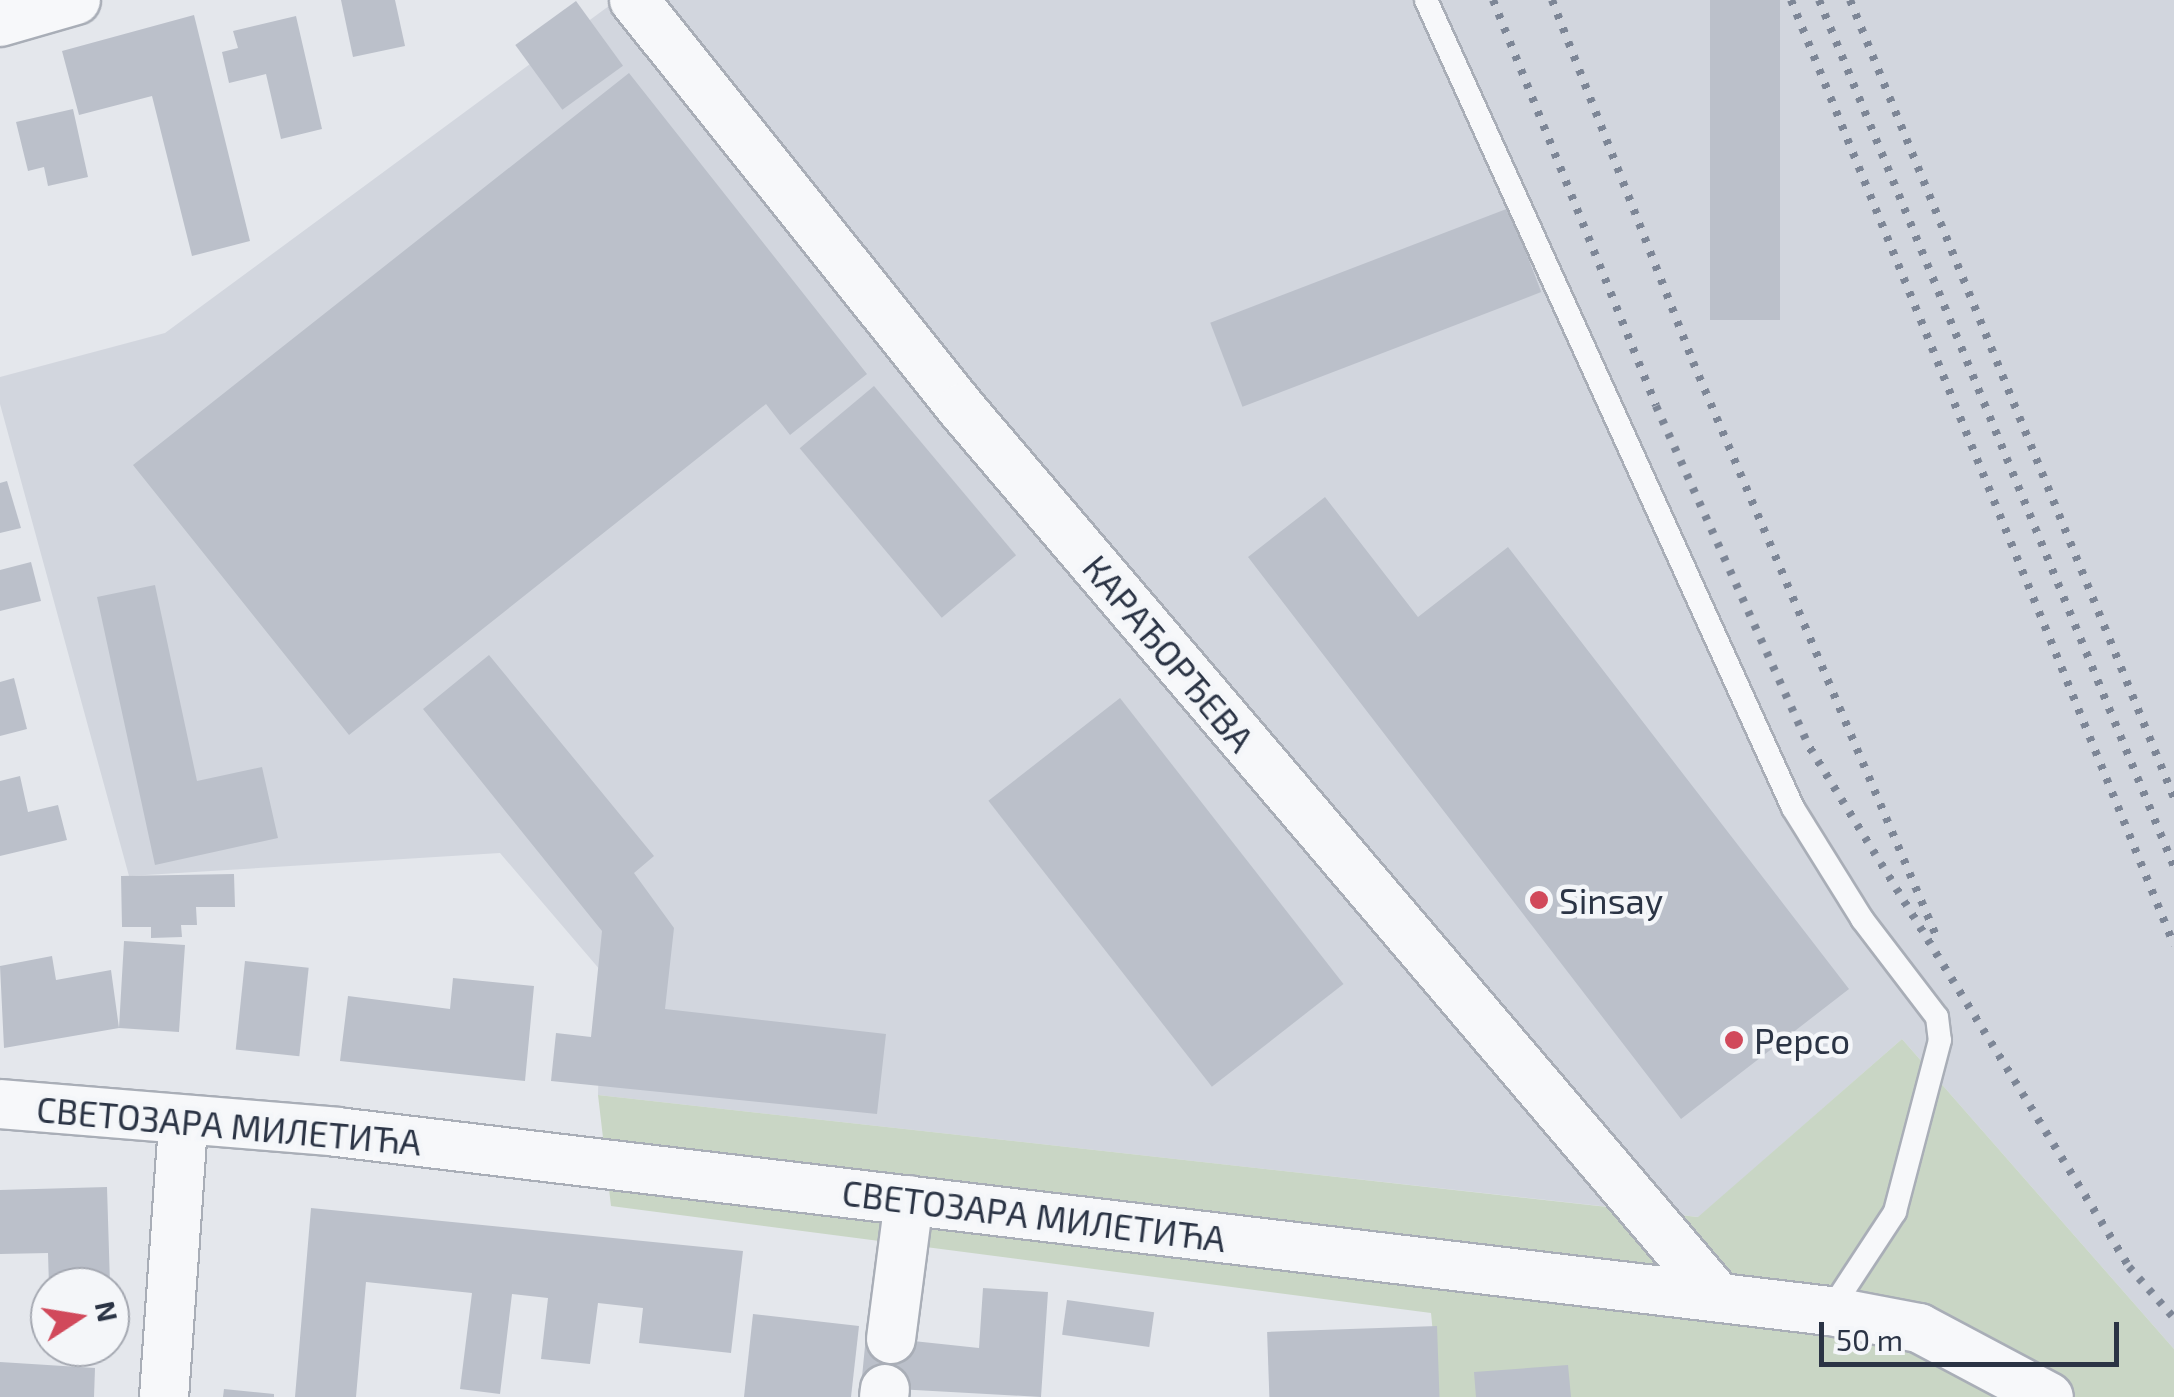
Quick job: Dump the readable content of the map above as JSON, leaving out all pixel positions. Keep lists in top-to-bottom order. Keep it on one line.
{"streets":{"street":["КАРАЂОРЂЕВА","СВЕТОЗАРА МИЛЕТИЋА"]},"crossings":[["КАРАЂОРЂЕВА","СВЕТОЗАРА МИЛЕТИЋА"]],"places":["Sinsay","Pepco"],"scale_bar":"50 m","north":"right"}
